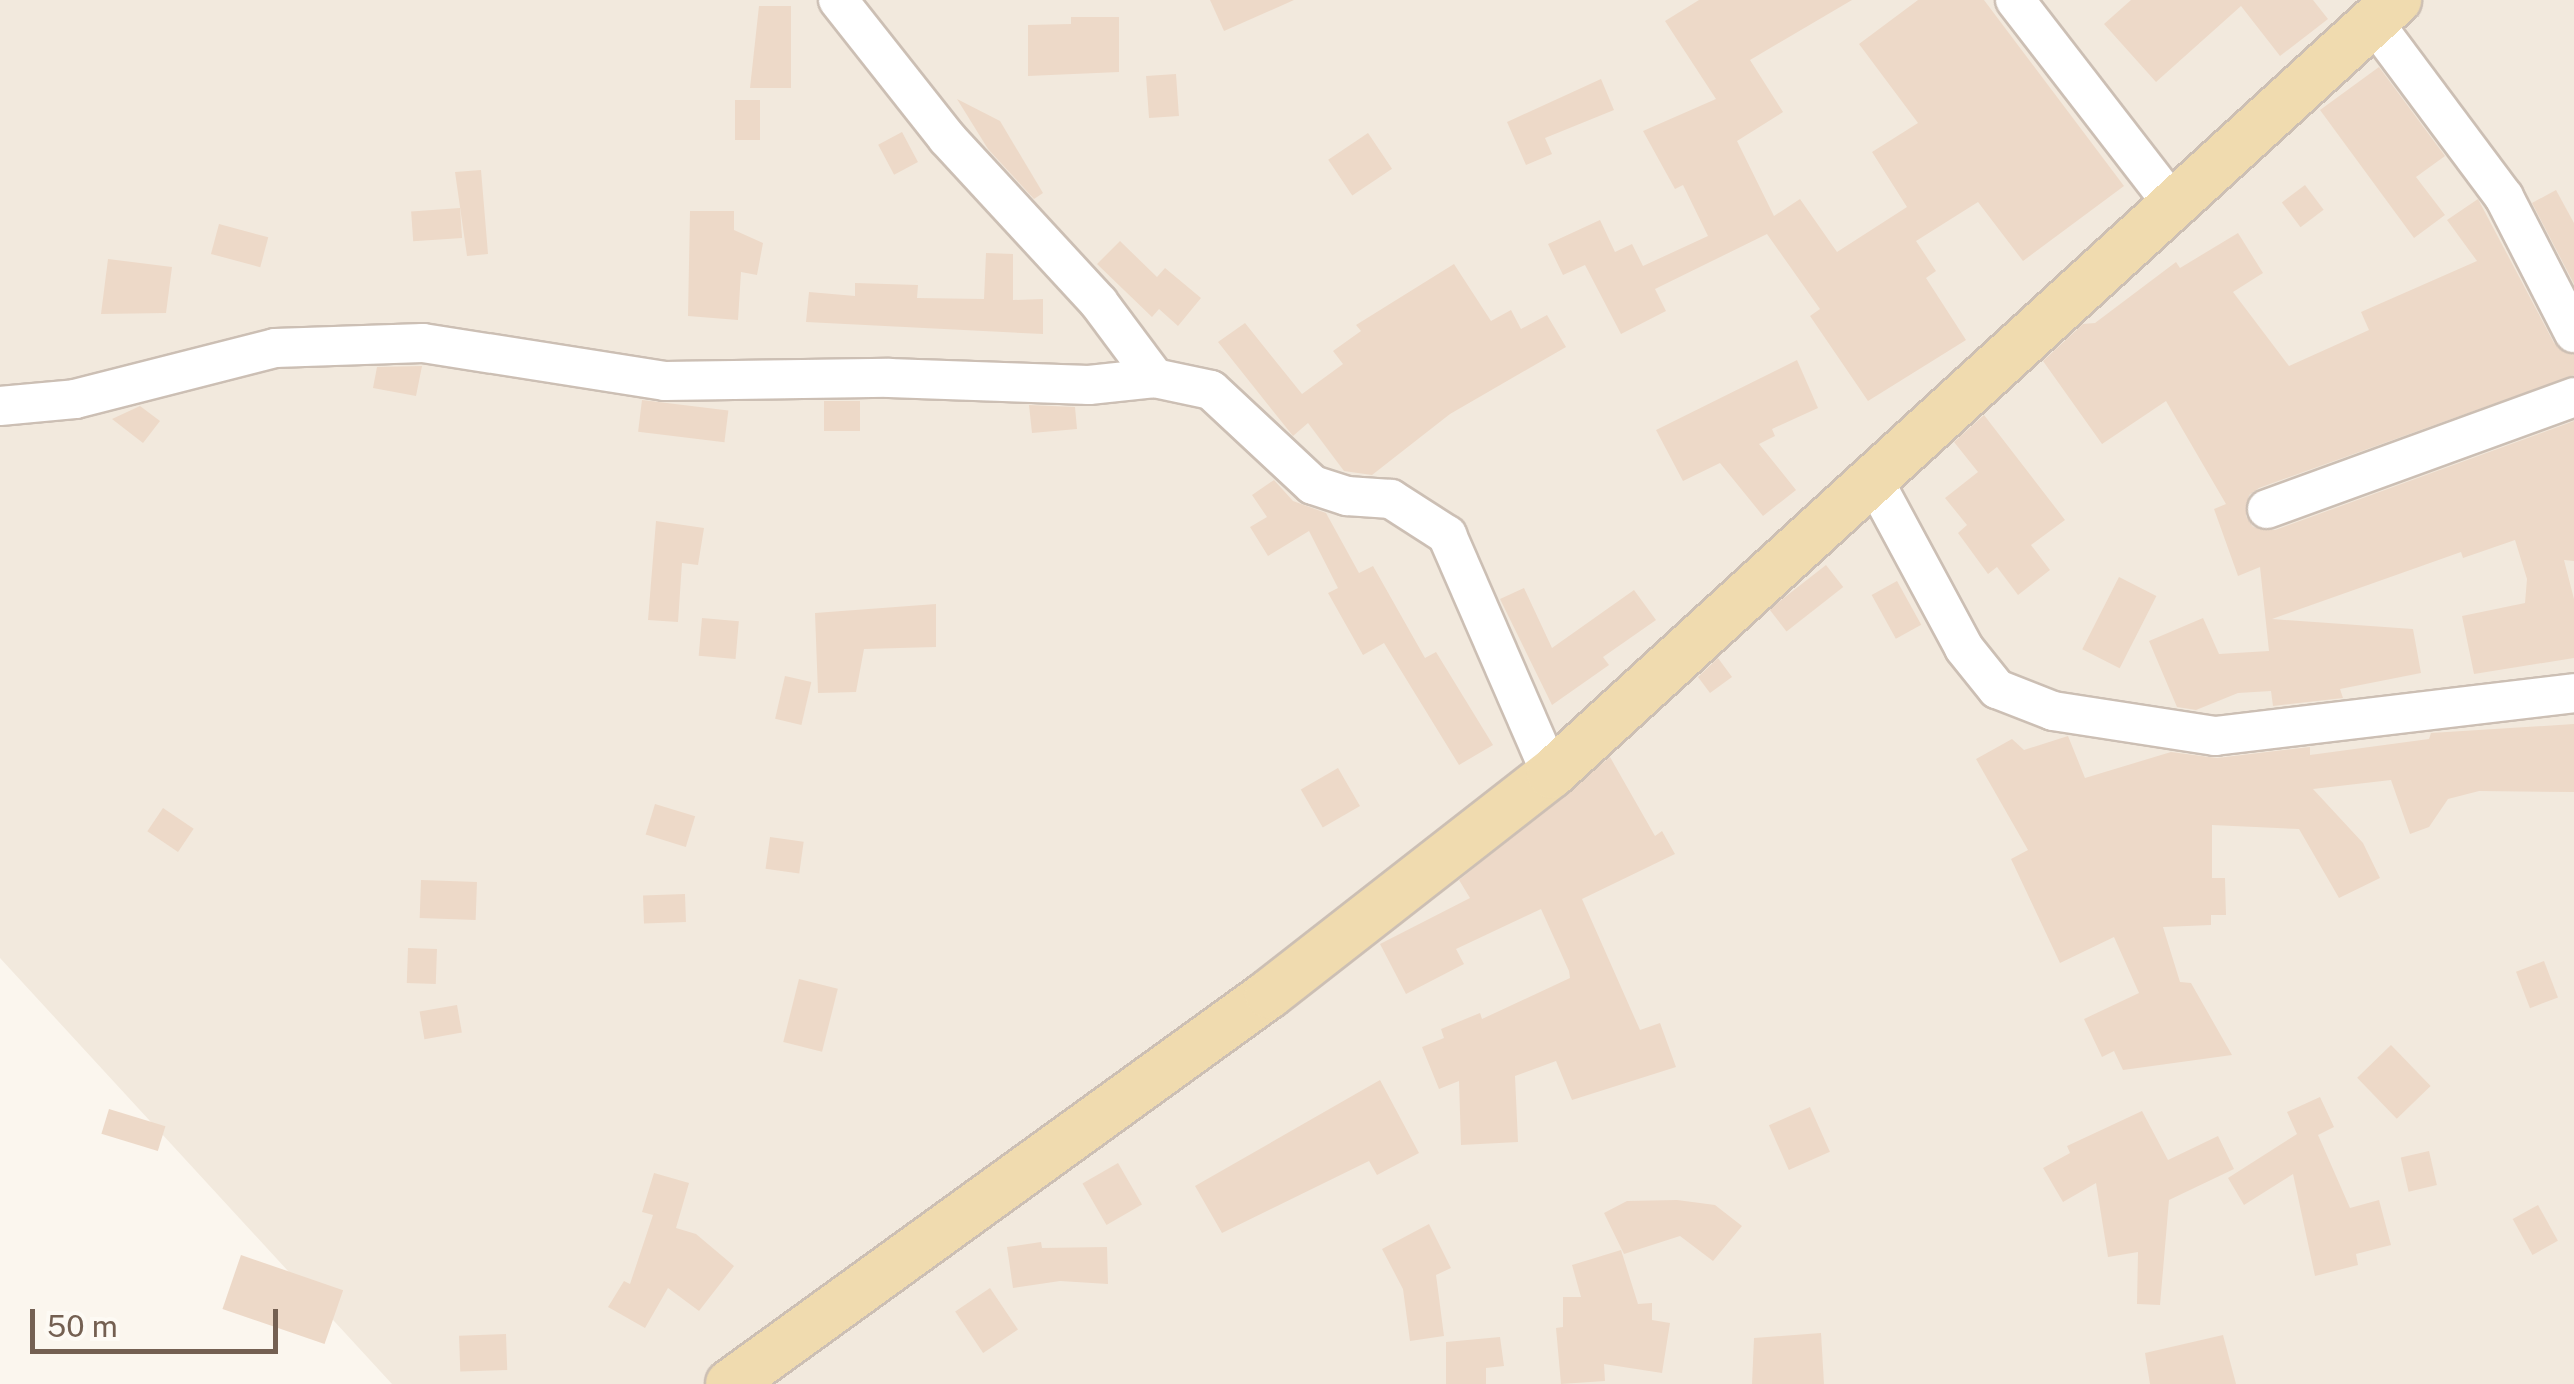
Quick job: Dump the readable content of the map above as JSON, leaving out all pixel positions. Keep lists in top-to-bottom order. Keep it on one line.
{"scale_bar":"50 m"}
